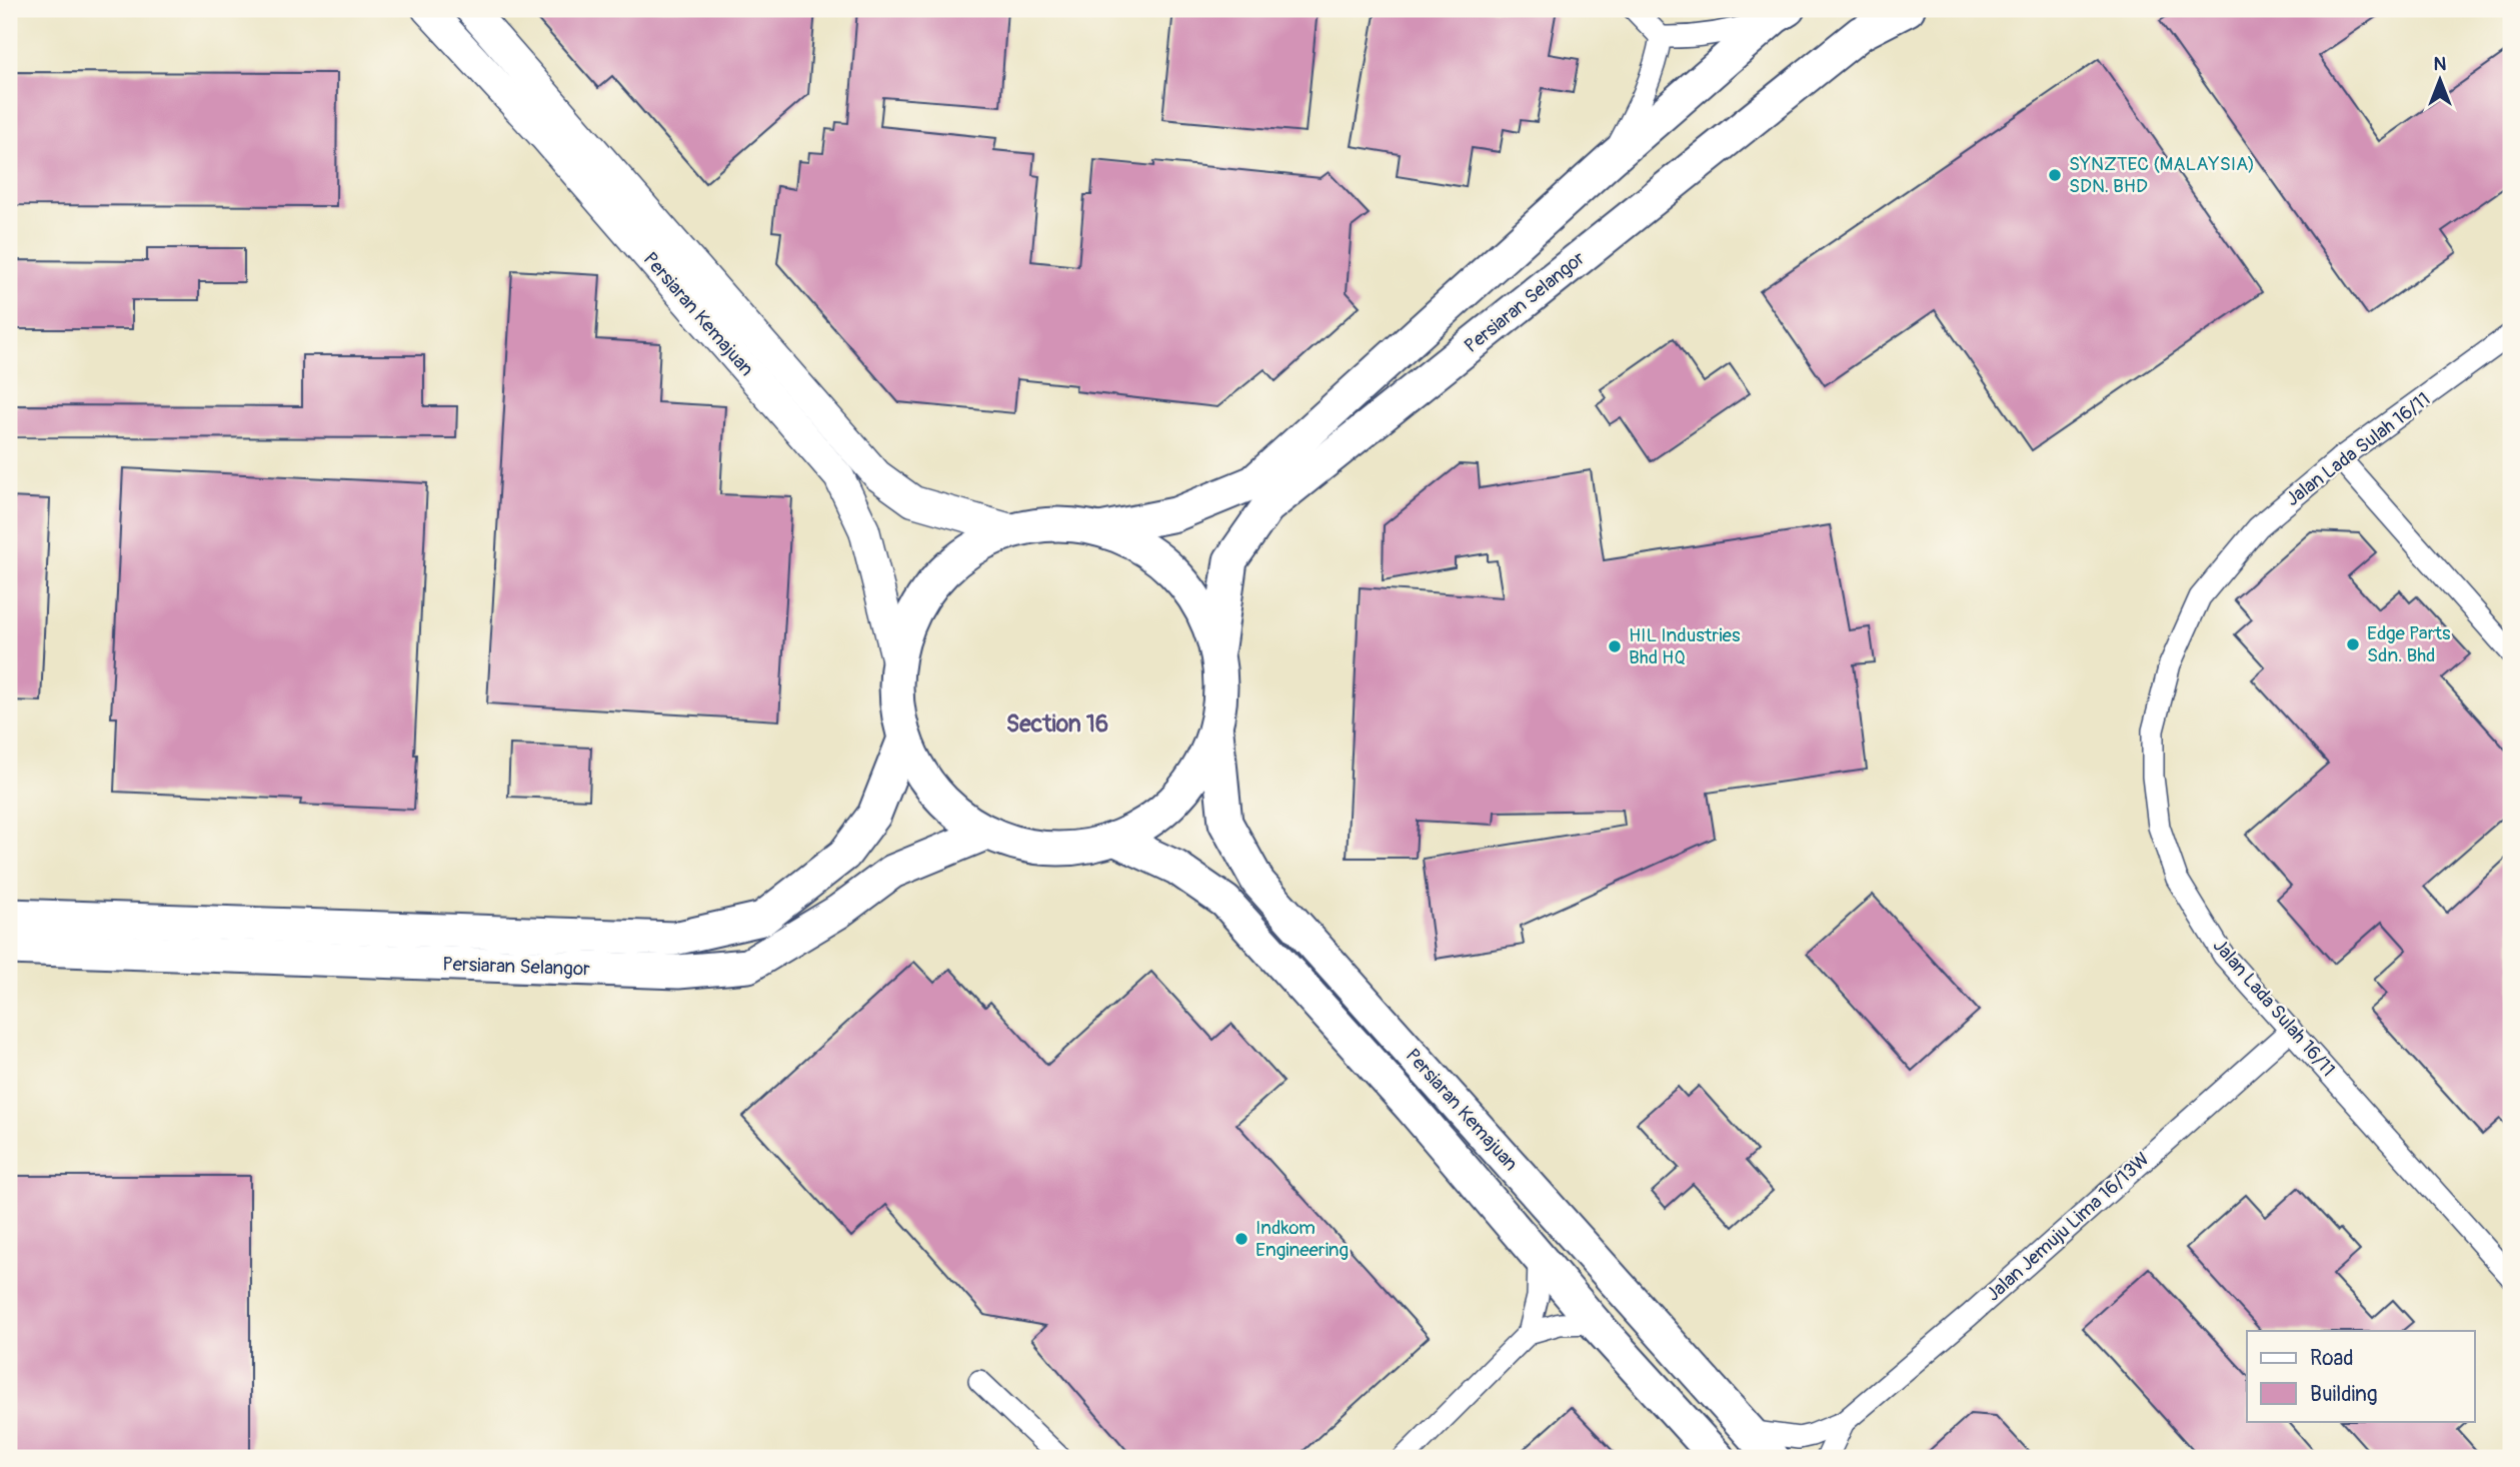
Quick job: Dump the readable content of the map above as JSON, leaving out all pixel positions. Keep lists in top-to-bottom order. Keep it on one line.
{"streets":{"main road":["Persiaran Selangor","Persiaran Kemajuan"],"street":["Jalan Lada Sulah 16/11","Jalan Jemuju Lima 16/13W"]},"crossings":[["Persiaran Kemajuan","Jalan Jemuju Lima 16/13W"],["Jalan Lada Sulah 16/11","Jalan Jemuju Lima 16/13W"]],"districts":["Section 16"],"places":["SYNZTEC (MALAYSIA) SDN. BHD","Edge Parts Sdn. Bhd","HIL Industries Bhd HQ","Indkom Engineering"],"legend":["Road","Building"],"north":"top"}
